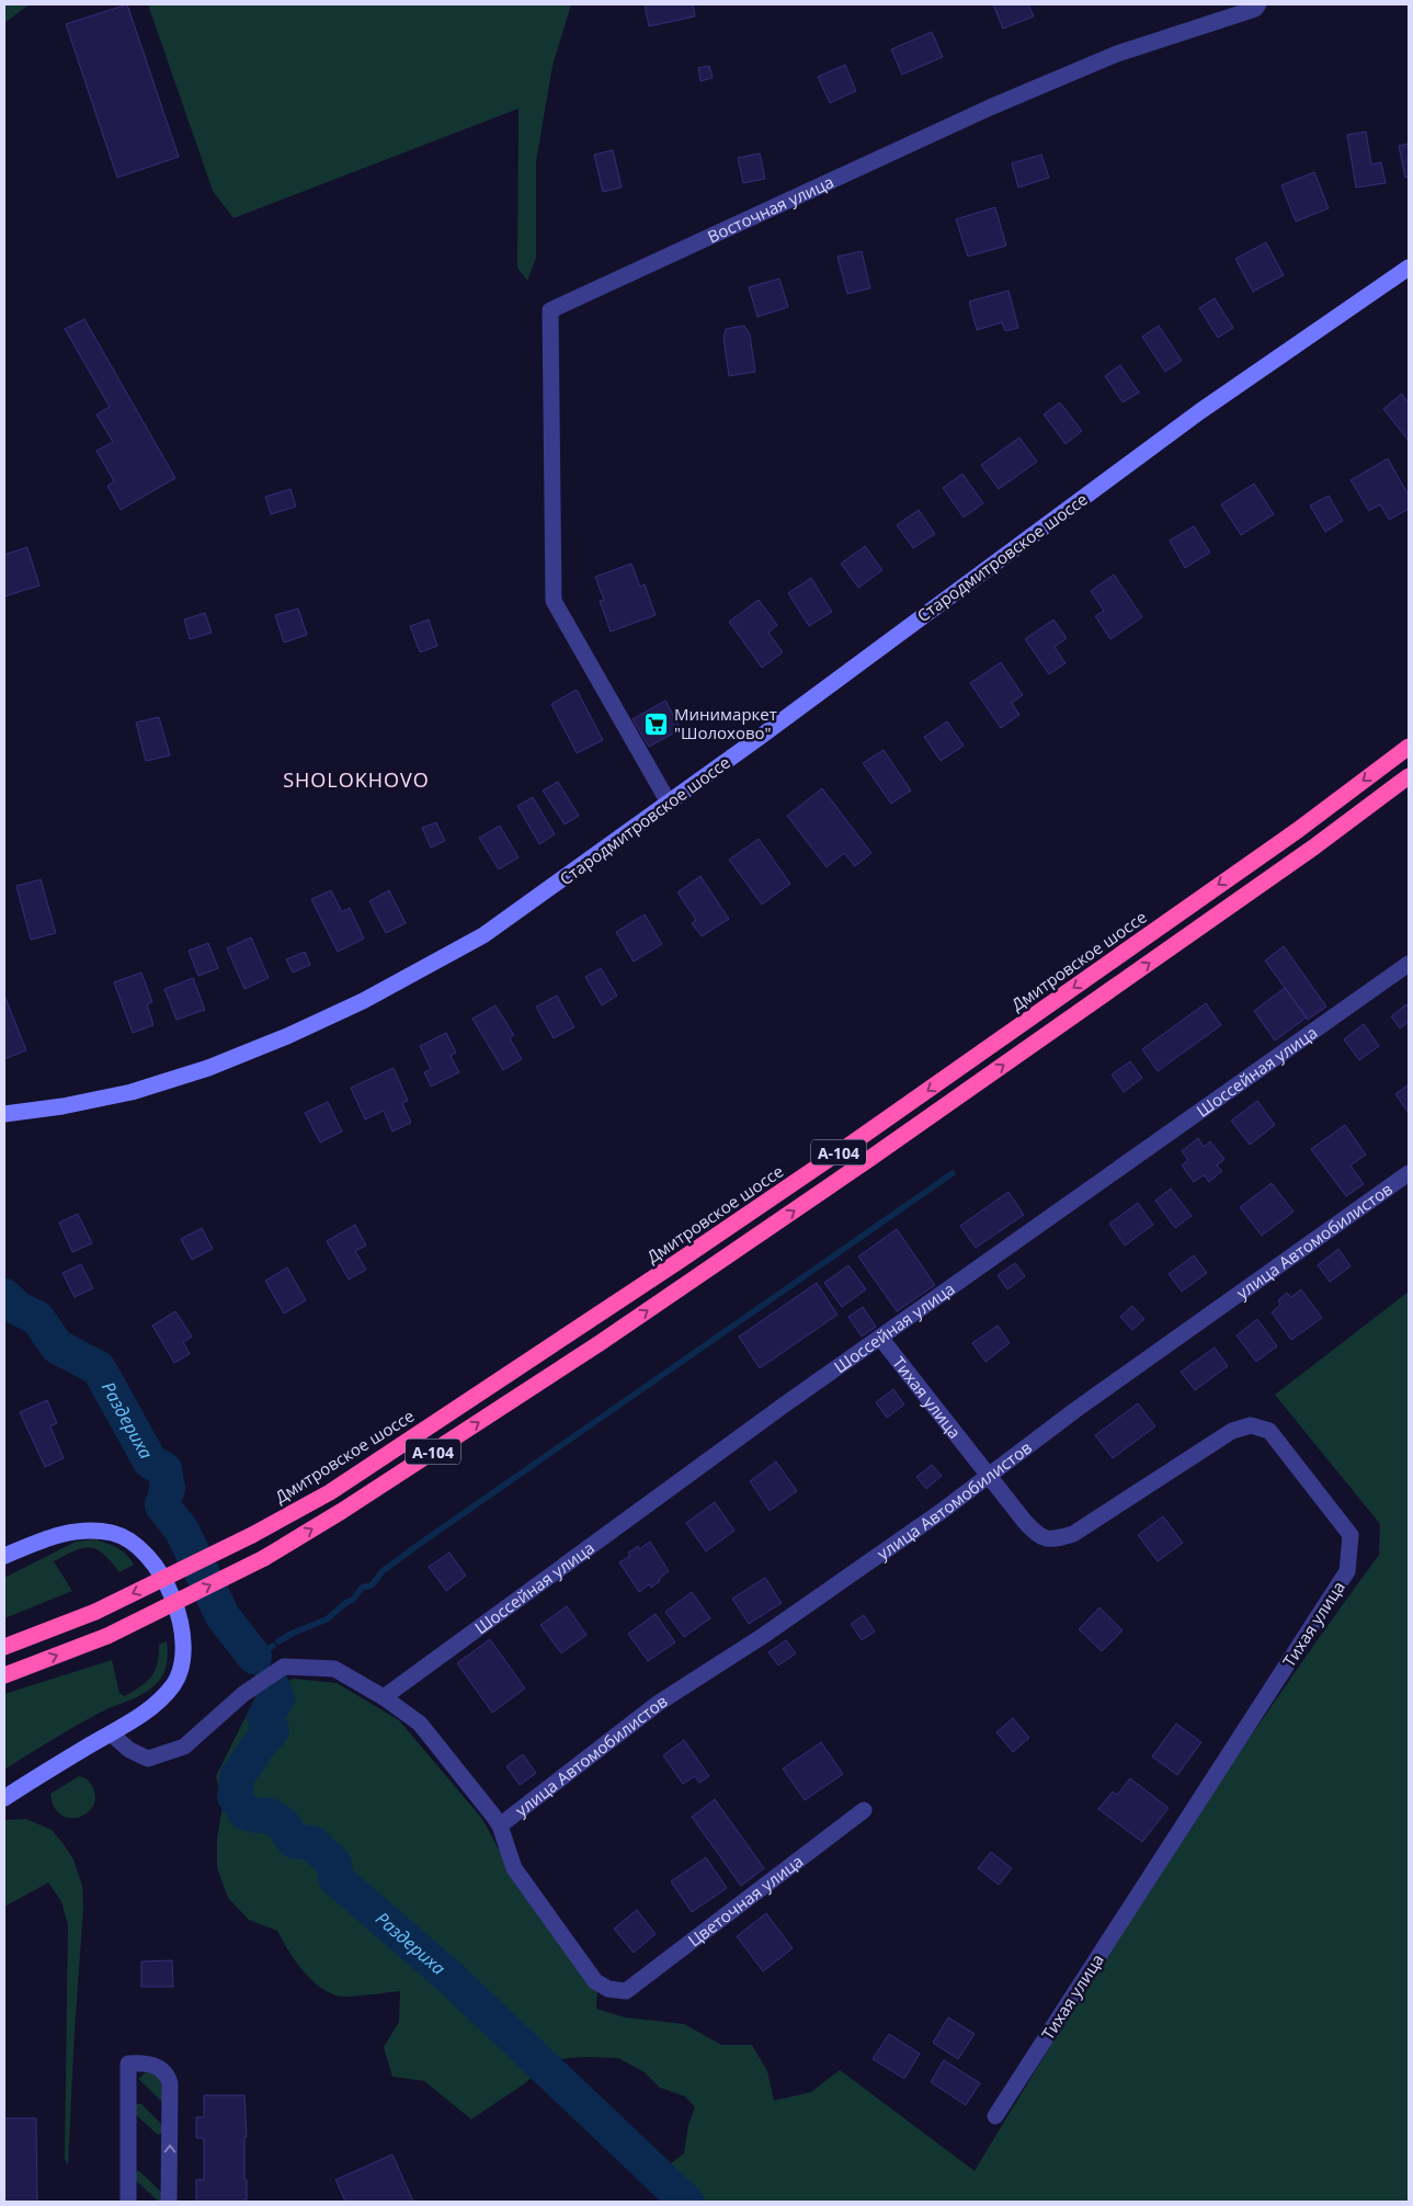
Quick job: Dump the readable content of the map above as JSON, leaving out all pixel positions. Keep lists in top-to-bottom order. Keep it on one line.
{"streets":{"highway":["Дмитровское шоссе","А-104"],"street":["Восточная улица","Стародмитровское шоссе","Шоссейная улица","улица Автомобилистов","Тихая улица","Цветочная улица"]},"crossings":[["Восточная улица","Стародмитровское шоссе"],["Шоссейная улица","Тихая улица"],["улица Автомобилистов","Тихая улица"],["улица Автомобилистов","Цветочная улица"]],"districts":["SHOLOKHOVO"],"water":["Раздериха"],"places":{"supermarket":["Минимаркет \"Шолохово\""]}}
